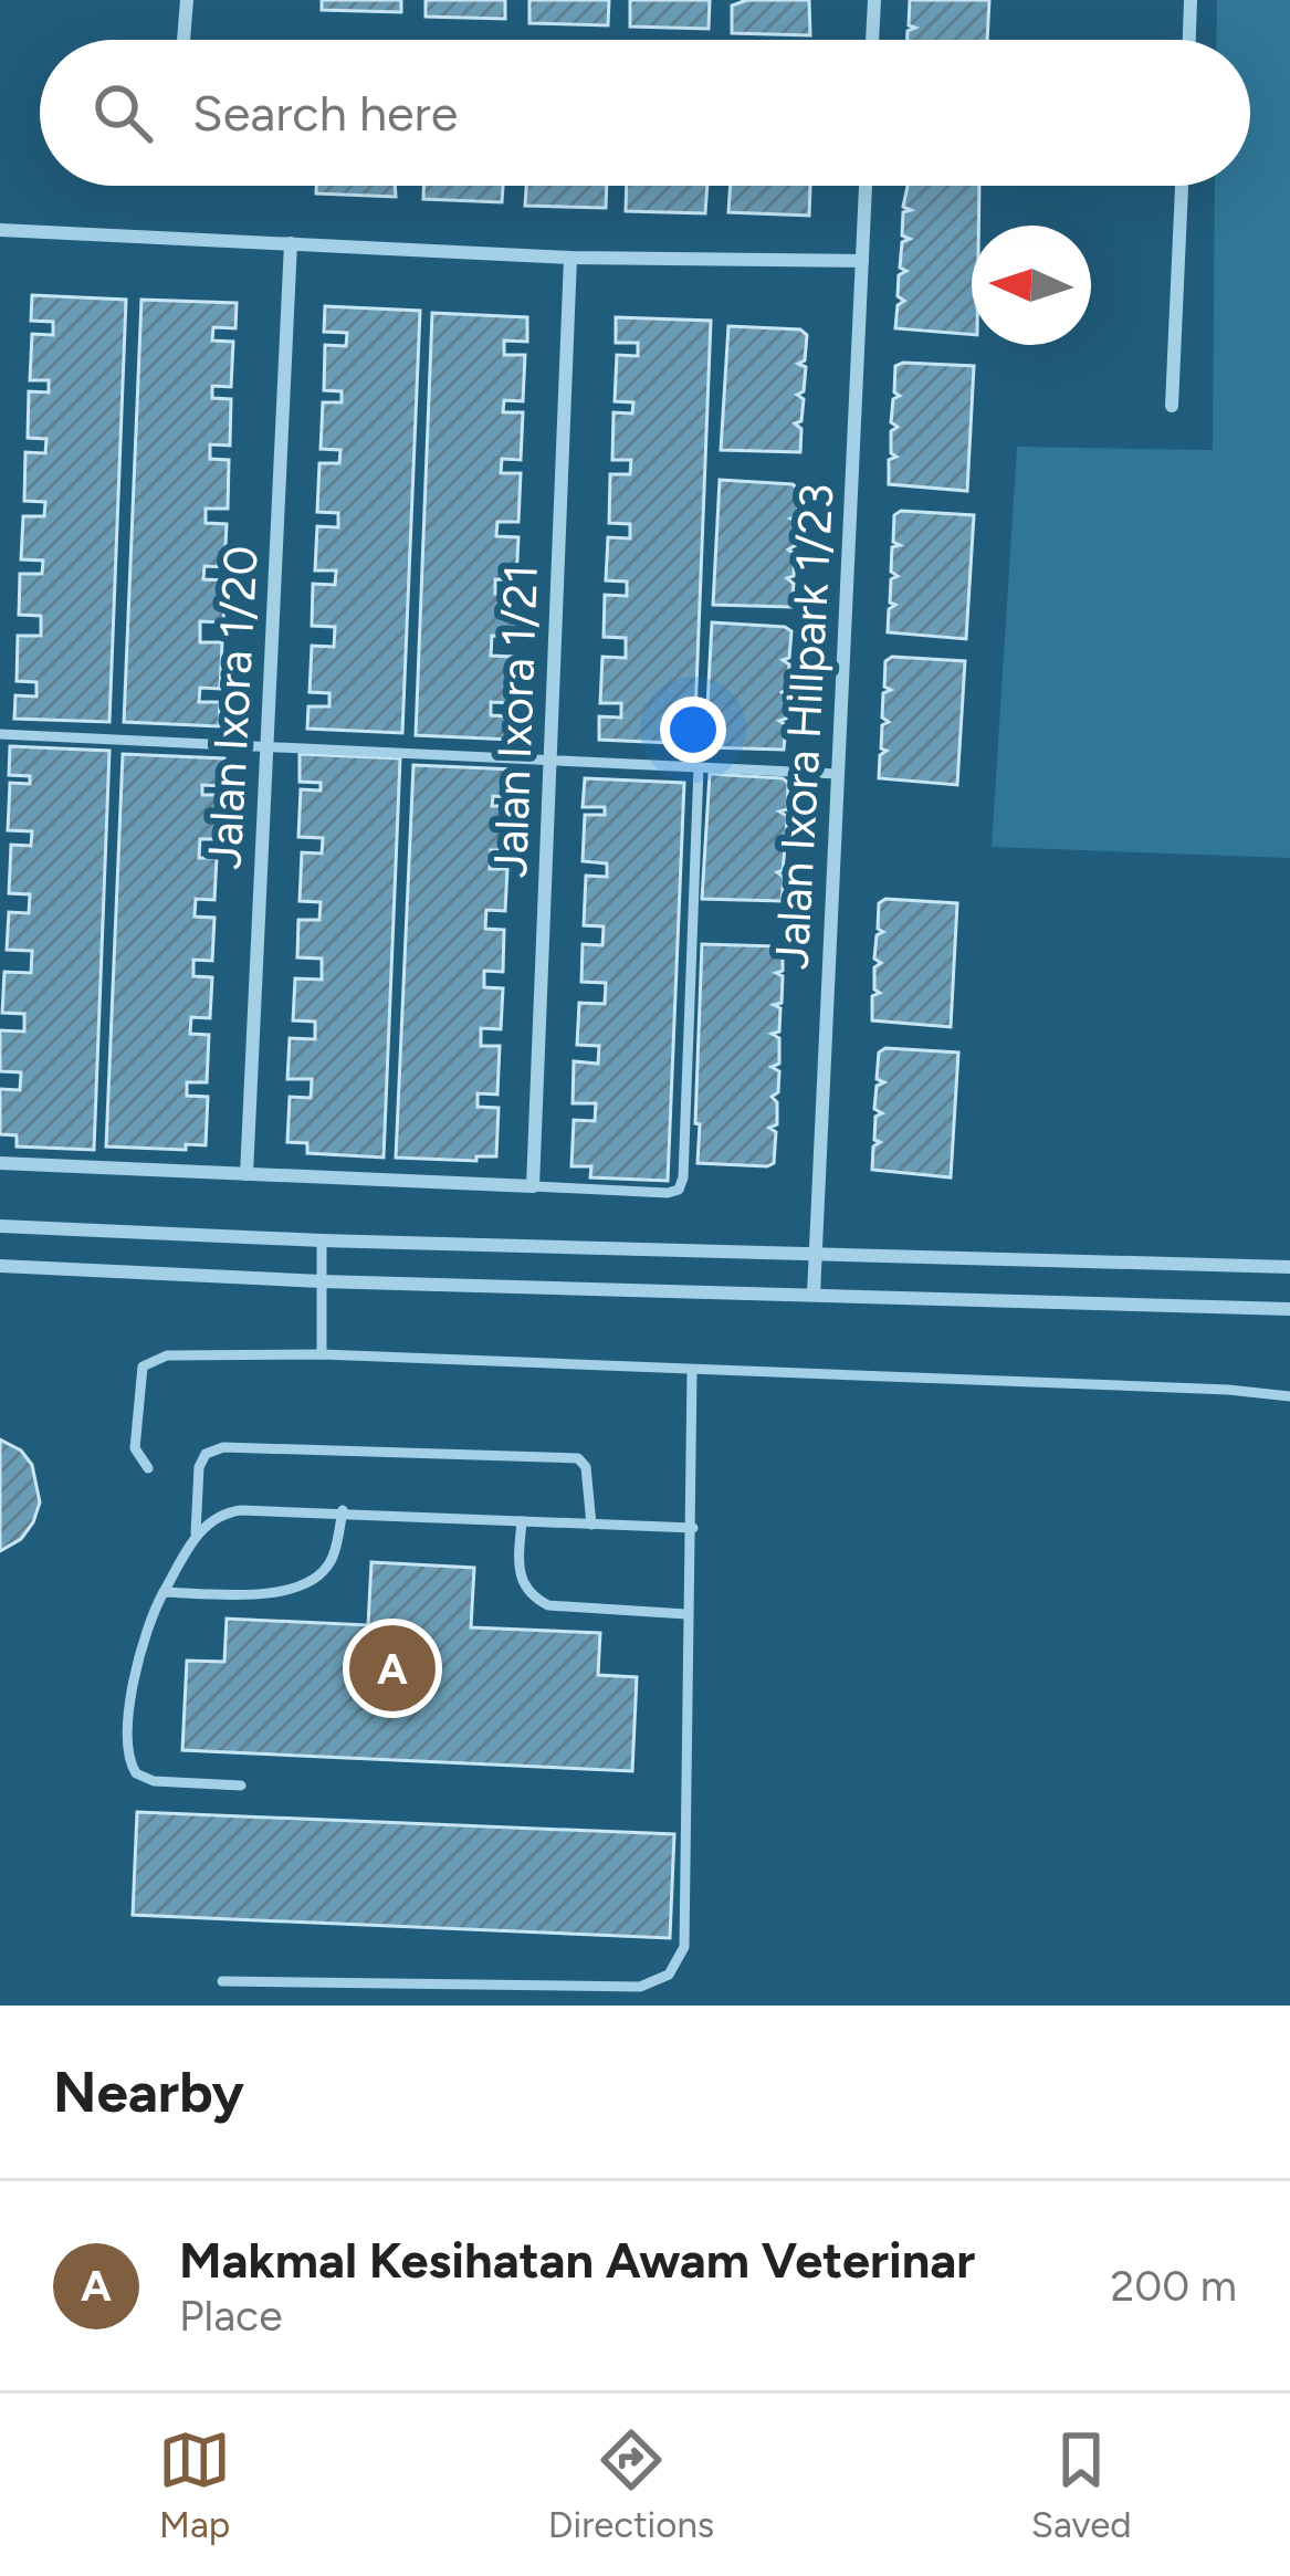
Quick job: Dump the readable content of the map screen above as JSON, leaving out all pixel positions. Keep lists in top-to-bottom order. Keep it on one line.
{"streets":{"street":["Jalan Ixora 1/20","Jalan Ixora 1/21","Jalan Ixora Hillpark 1/23"]},"north":"left","page":{"search":"Search here","pins":"A","heading":"Nearby","list":[{"mark":"A","name":"Makmal Kesihatan Awam Veterinar","note":"Place","value":"200 m"}],"nav":["Map","Directions","Saved"]}}
